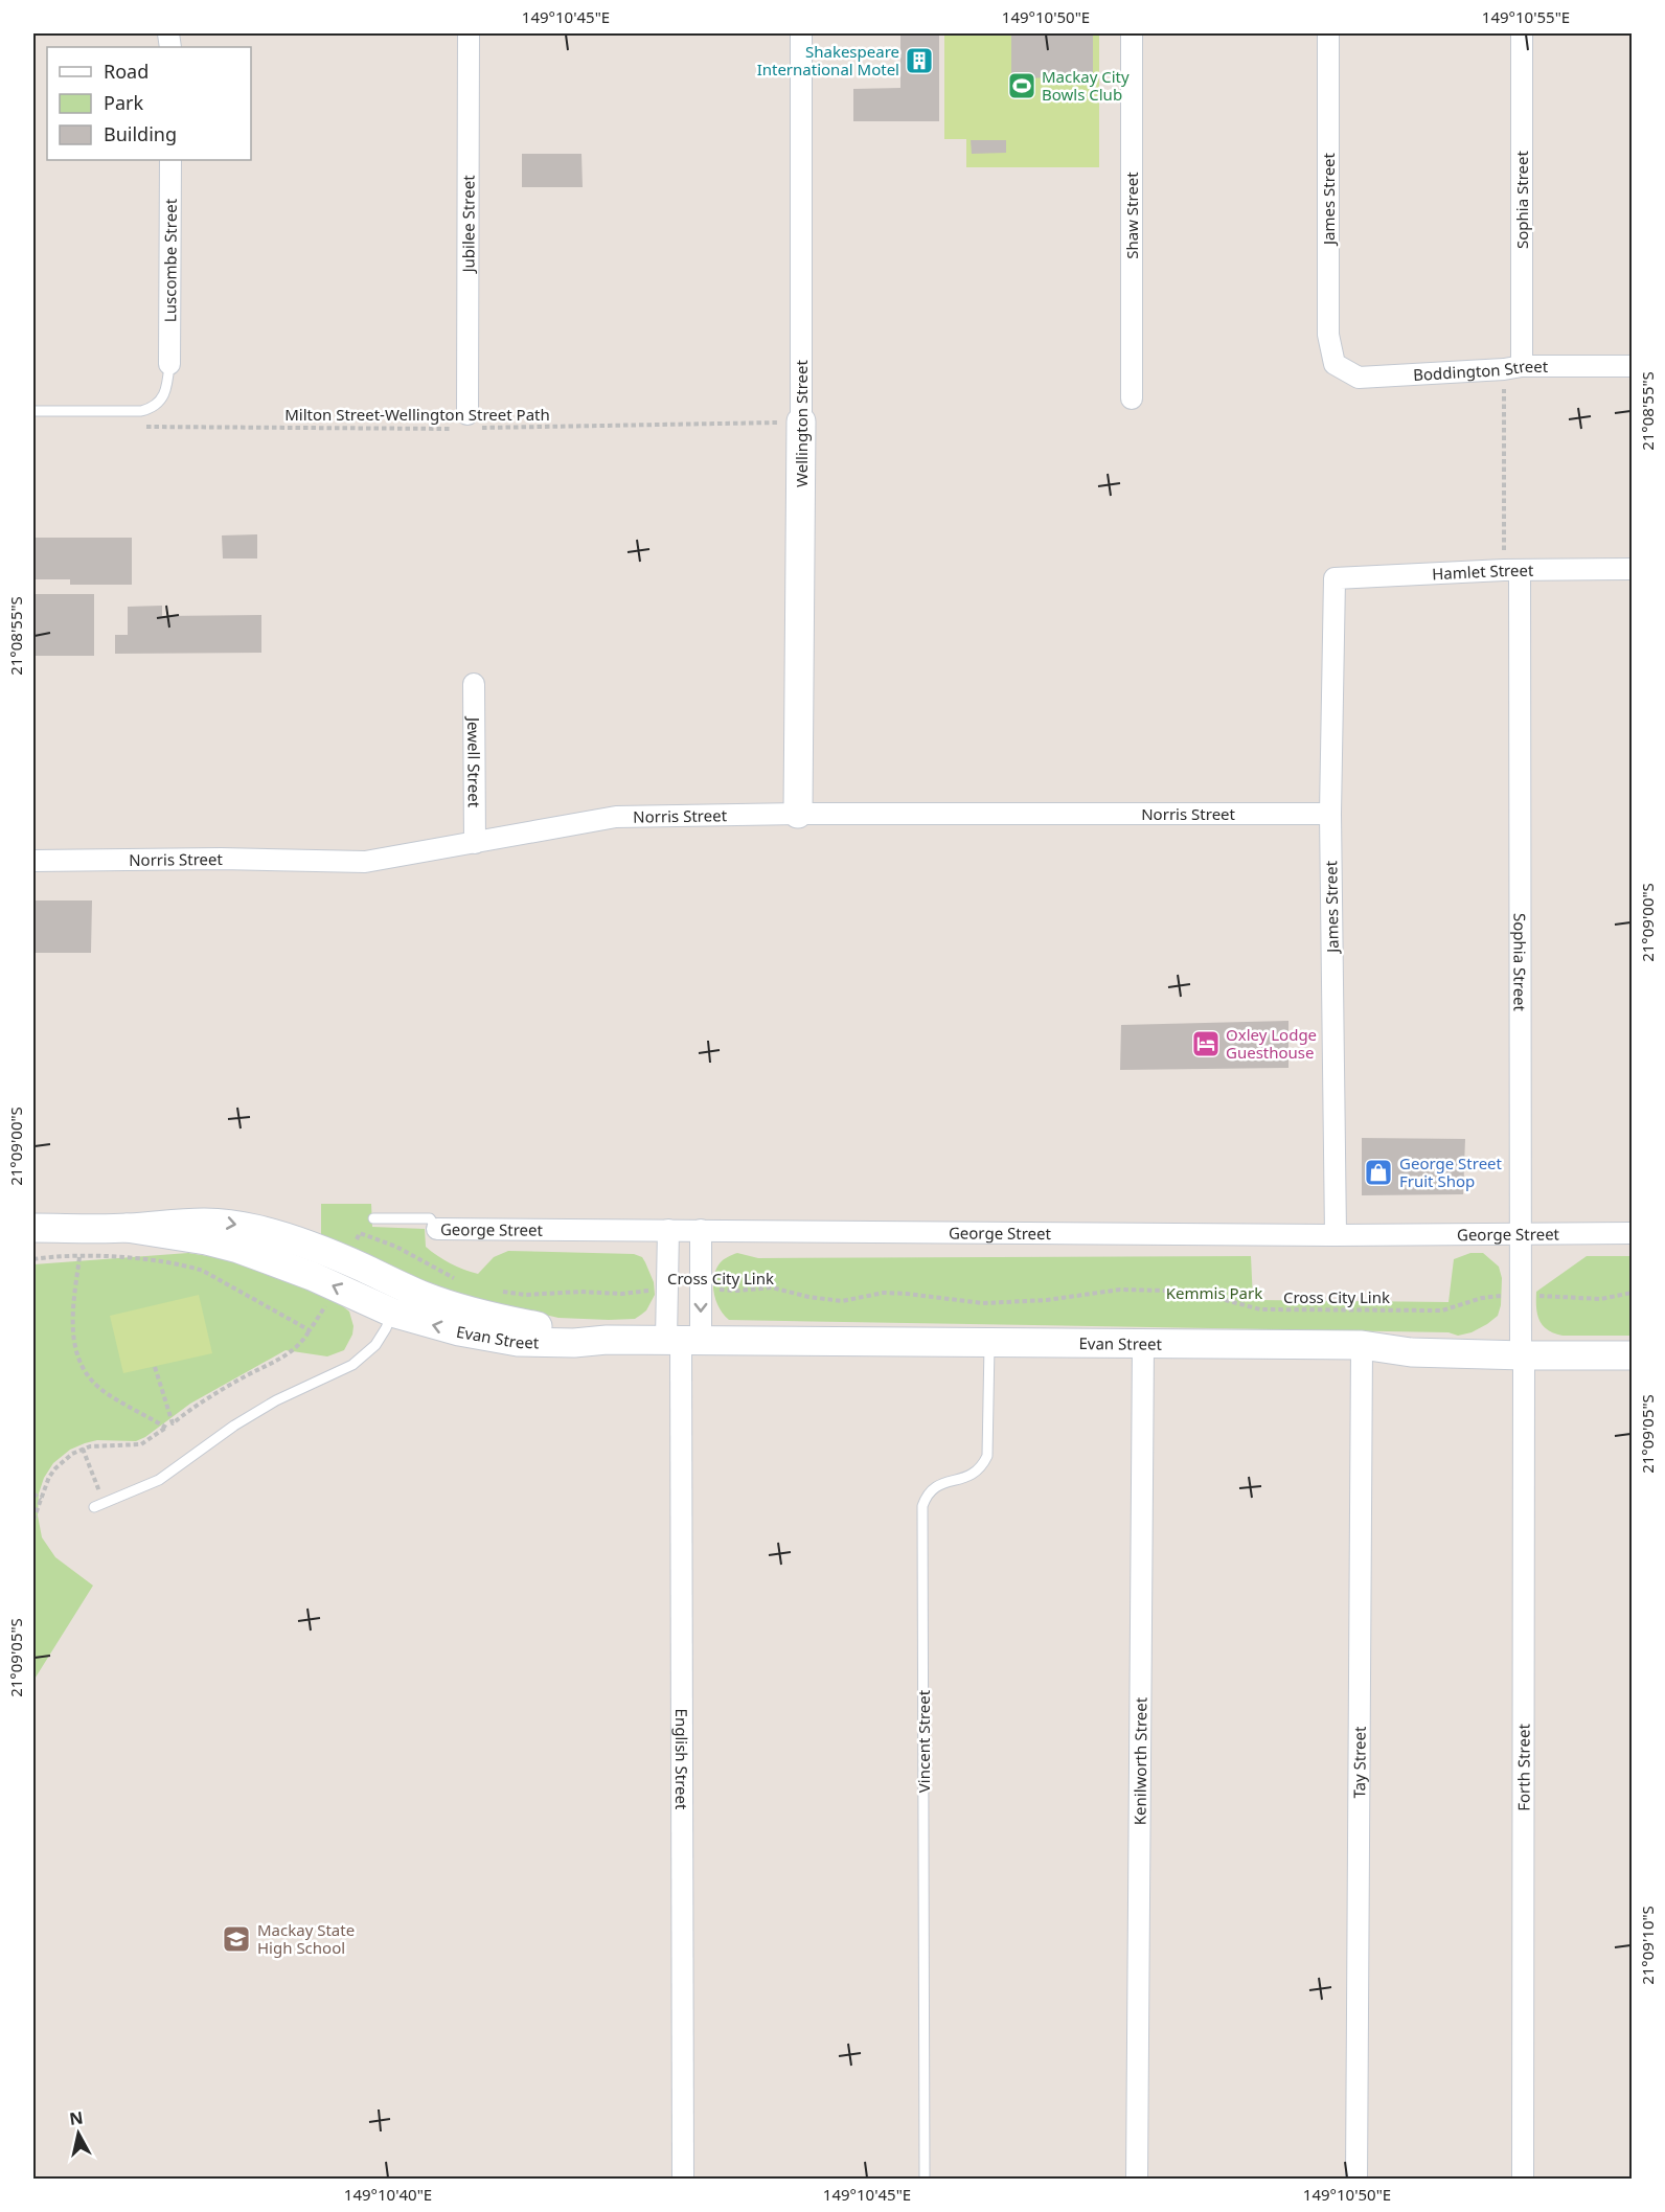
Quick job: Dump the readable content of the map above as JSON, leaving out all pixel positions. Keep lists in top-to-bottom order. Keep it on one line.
{"streets":{"street":["James Street","Sophia Street","Shaw Street","Jubilee Street","Luscombe Street","Boddington Street","Wellington Street","Hamlet Street","Jewell Street","Norris Street","George Street","Evan Street","English Street","Kenilworth Street","Tay Street","Forth Street"],"lane":["Vincent Street"],"path":["Milton Street-Wellington Street Path","Cross City Link"]},"crossings":[["James Street","Boddington Street"],["James Street","Hamlet Street"],["James Street","Norris Street"],["James Street","George Street"],["Sophia Street","Boddington Street"],["Sophia Street","Hamlet Street"],["Sophia Street","George Street"],["Sophia Street","Cross City Link"],["Sophia Street","Evan Street"],["Sophia Street","Forth Street"],["Jubilee Street","Milton Street-Wellington Street Path"],["Milton Street-Wellington Street Path","Wellington Street"],["Wellington Street","Norris Street"],["Jewell Street","Norris Street"],["Evan Street","Vincent Street"],["Evan Street","English Street"],["Evan Street","Kenilworth Street"],["Evan Street","Tay Street"],["Evan Street","Forth Street"]],"parks":["Kemmis Park"],"places":{"building":["Shakespeare International Motel"],"sports":["Mackay City Bowls Club"],"hotel":["Oxley Lodge Guesthouse"],"shop":["George Street Fruit Shop"],"school or university":["Mackay State High School"]},"legend":["Road","Park","Building"],"north":"top","coordinates":["149°10'45\"E","149°10'50\"E","149°10'55\"E","21°08'55\"S","21°09'00\"S","21°09'05\"S","21°09'10\"S","149°10'40\"E"]}
